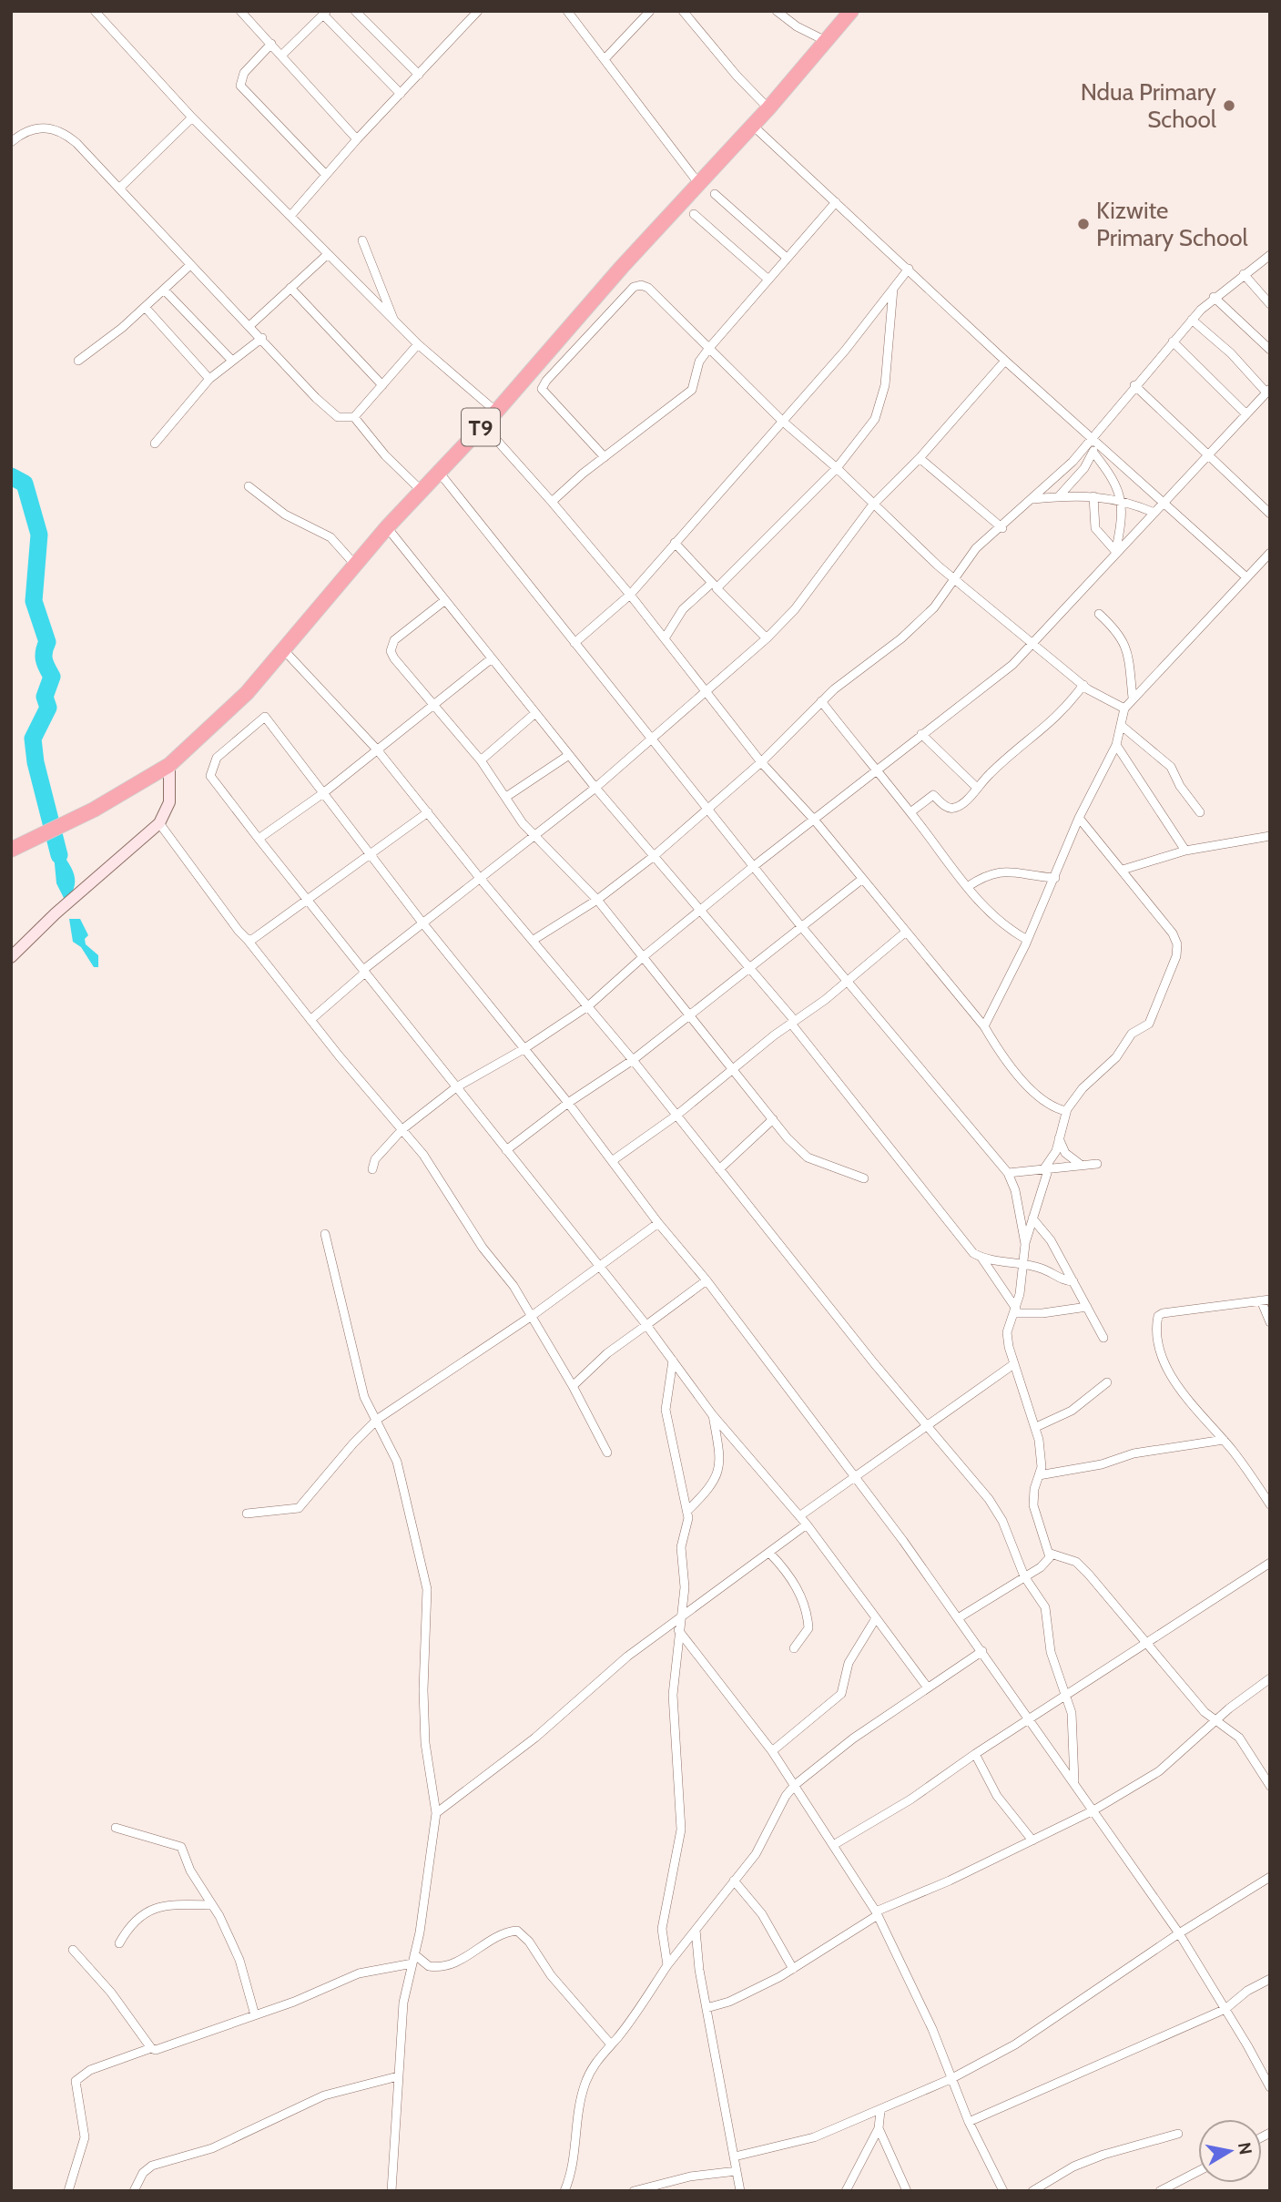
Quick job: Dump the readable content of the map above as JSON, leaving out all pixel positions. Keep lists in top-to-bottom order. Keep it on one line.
{"streets":{"highway":["T9"]},"places":["Ndua Primary School","Kizwite Primary School"],"north":"right"}
